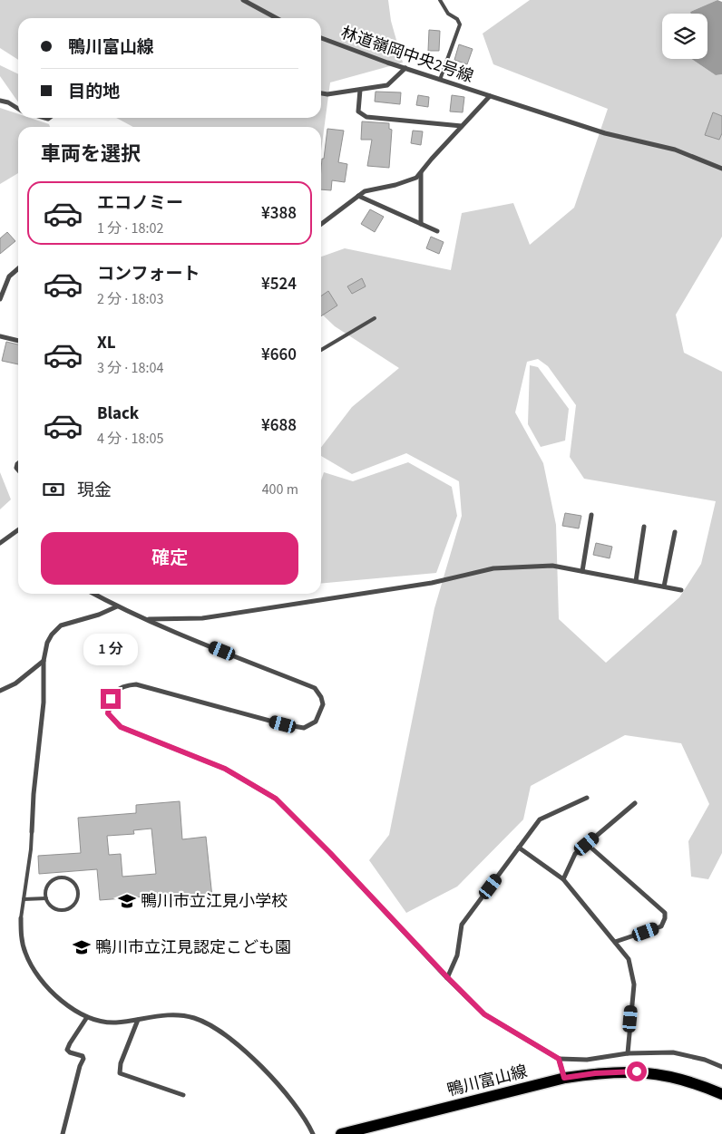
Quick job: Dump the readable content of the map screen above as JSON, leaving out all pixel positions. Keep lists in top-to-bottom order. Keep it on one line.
{"streets":{"main road":["鴨川富山線"],"street":["林道嶺岡中央2号線"]},"places":{"school or university":["鴨川市立江見小学校","鴨川市立江見認定こども園"]},"page":{"banner":["鴨川富山線","目的地"],"heading":"車両を選択","list":[{"name":"エコノミー","note":"1 分 · 18:02","value":"¥388"},{"name":"コンフォート","note":"2 分 · 18:03","value":"¥524"},{"name":"XL","note":"3 分 · 18:04","value":"¥660"},{"name":"Black","note":"4 分 · 18:05","value":"¥688"}],"pay":["現金","400 m"],"buttons":"確定","bubble":"1 分"}}
